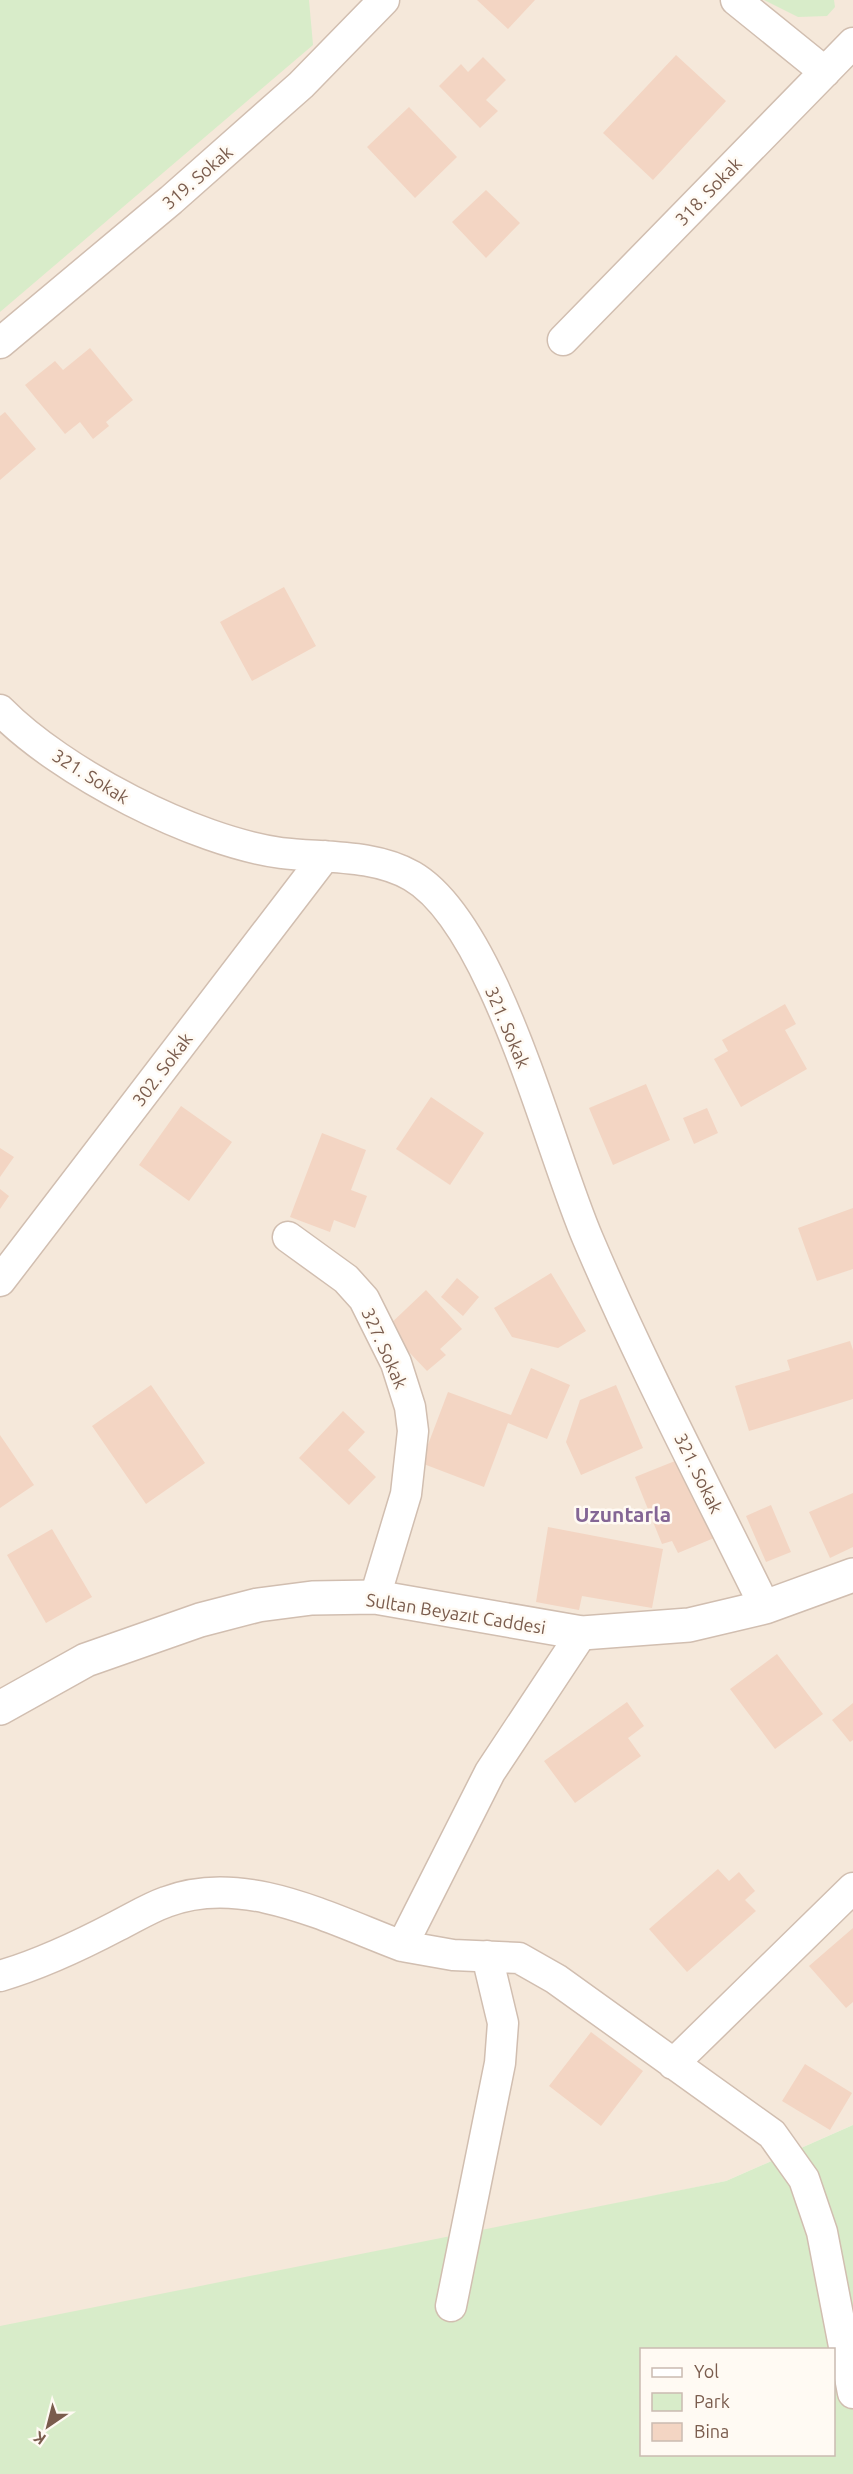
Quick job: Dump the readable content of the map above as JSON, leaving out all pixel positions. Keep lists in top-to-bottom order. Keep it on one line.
{"streets":{"street":["319. Sokak","318. Sokak","321. Sokak","302. Sokak","327. Sokak","Sultan Beyazıt Caddesi"]},"crossings":[["321. Sokak","302. Sokak"],["321. Sokak","Sultan Beyazıt Caddesi"],["327. Sokak","Sultan Beyazıt Caddesi"]],"districts":["Uzuntarla"],"legend":["Yol","Park","Bina"],"north":"bottom left"}
